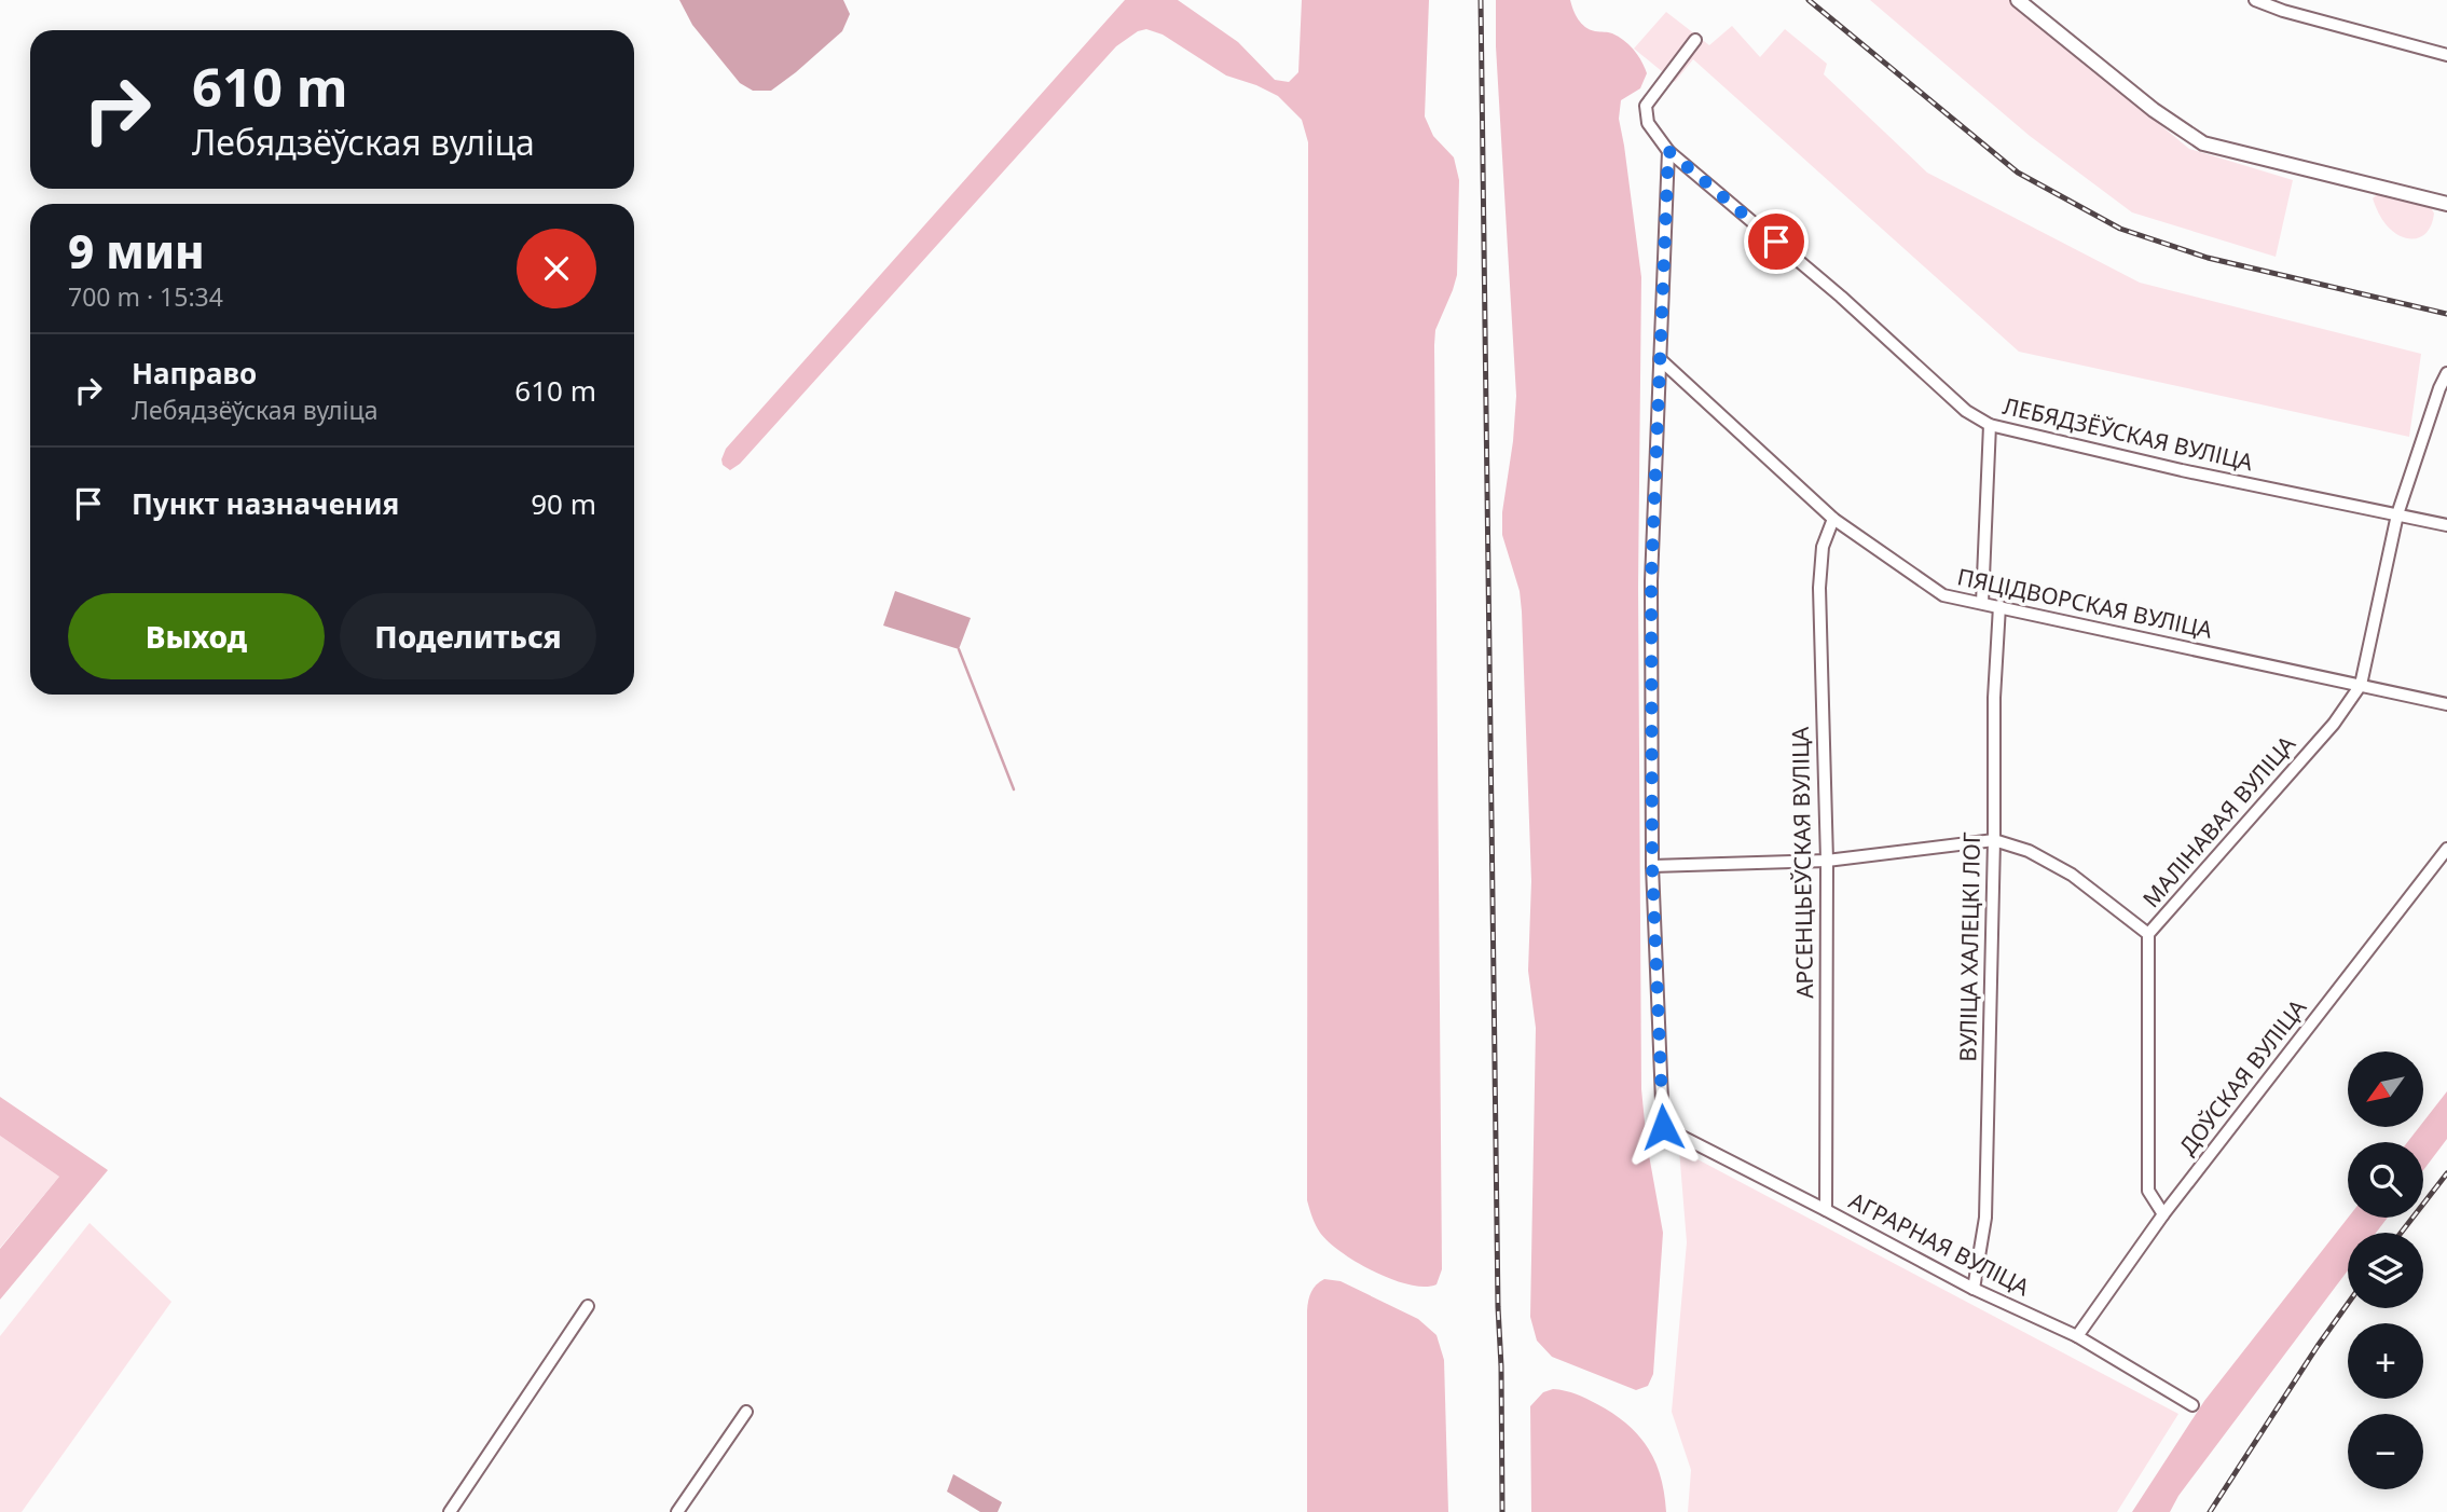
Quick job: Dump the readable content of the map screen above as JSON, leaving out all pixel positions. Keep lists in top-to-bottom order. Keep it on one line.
{"streets":{"street":["ЛЕБЯДЗЁЎСКАЯ ВУЛІЦА","ПЯЦІДВОРСКАЯ ВУЛІЦА","МАЛІНАВАЯ ВУЛІЦА","АРСЕНЦЬЕЎСКАЯ ВУЛІЦА","ВУЛІЦА ХАЛЕЦКІ ЛОГ","ДОЎСКАЯ ВУЛІЦА","АГРАРНАЯ ВУЛІЦА"]},"crossings":[["ЛЕБЯДЗЁЎСКАЯ ВУЛІЦА","МАЛІНАВАЯ ВУЛІЦА"],["ПЯЦІДВОРСКАЯ ВУЛІЦА","МАЛІНАВАЯ ВУЛІЦА"],["ПЯЦІДВОРСКАЯ ВУЛІЦА","АРСЕНЦЬЕЎСКАЯ ВУЛІЦА"],["ПЯЦІДВОРСКАЯ ВУЛІЦА","ВУЛІЦА ХАЛЕЦКІ ЛОГ"],["МАЛІНАВАЯ ВУЛІЦА","ДОЎСКАЯ ВУЛІЦА"],["АРСЕНЦЬЕЎСКАЯ ВУЛІЦА","АГРАРНАЯ ВУЛІЦА"],["ВУЛІЦА ХАЛЕЦКІ ЛОГ","АГРАРНАЯ ВУЛІЦА"],["ДОЎСКАЯ ВУЛІЦА","АГРАРНАЯ ВУЛІЦА"]],"north":"bottom left","page":{"turn":["610 m","Лебядзёўская вуліца"],"heading":["9 мин","700 m · 15:34"],"list":[{"name":"Направо","note":"Лебядзёўская вуліца","value":"610 m"},{"name":"Пункт назначения","value":"90 m"}],"buttons":["Выход","Поделиться"],"map_buttons":["+","−"]}}
